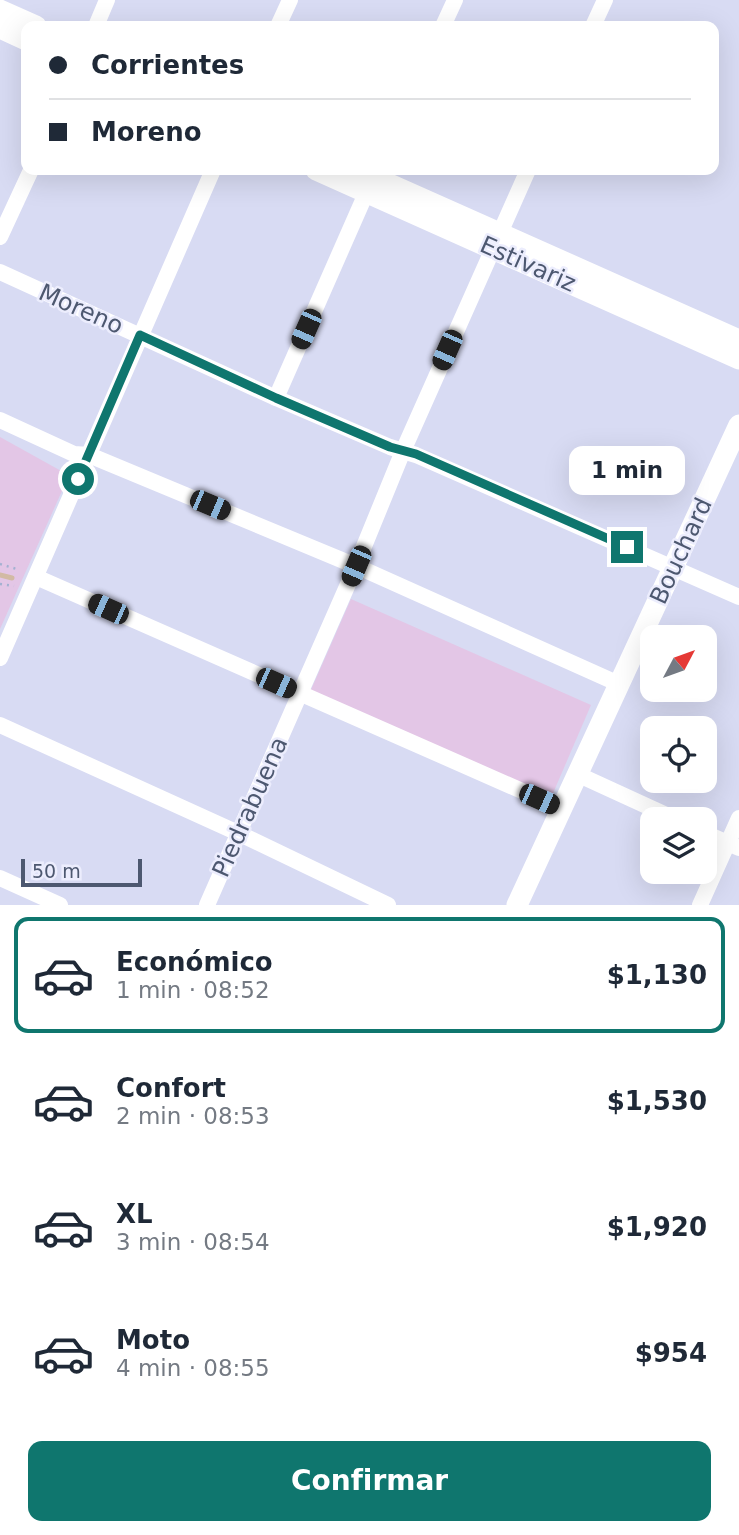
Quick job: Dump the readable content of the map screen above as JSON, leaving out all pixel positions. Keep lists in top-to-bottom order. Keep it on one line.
{"streets":{"main road":["Estivariz","Bouchard"],"street":["Moreno","Piedrabuena"]},"crossings":[["Estivariz","Piedrabuena"],["Moreno","Bouchard"],["Moreno","Piedrabuena"]],"scale_bar":"50 m","north":"top right","page":{"banner":["Corrientes","Moreno"],"bubble":"1 min","scale":"50 m","list":[{"name":"Económico","note":"1 min · 08:52","value":"$1,130"},{"name":"Confort","note":"2 min · 08:53","value":"$1,530"},{"name":"XL","note":"3 min · 08:54","value":"$1,920"},{"name":"Moto","note":"4 min · 08:55","value":"$954"}],"buttons":"Confirmar"}}
